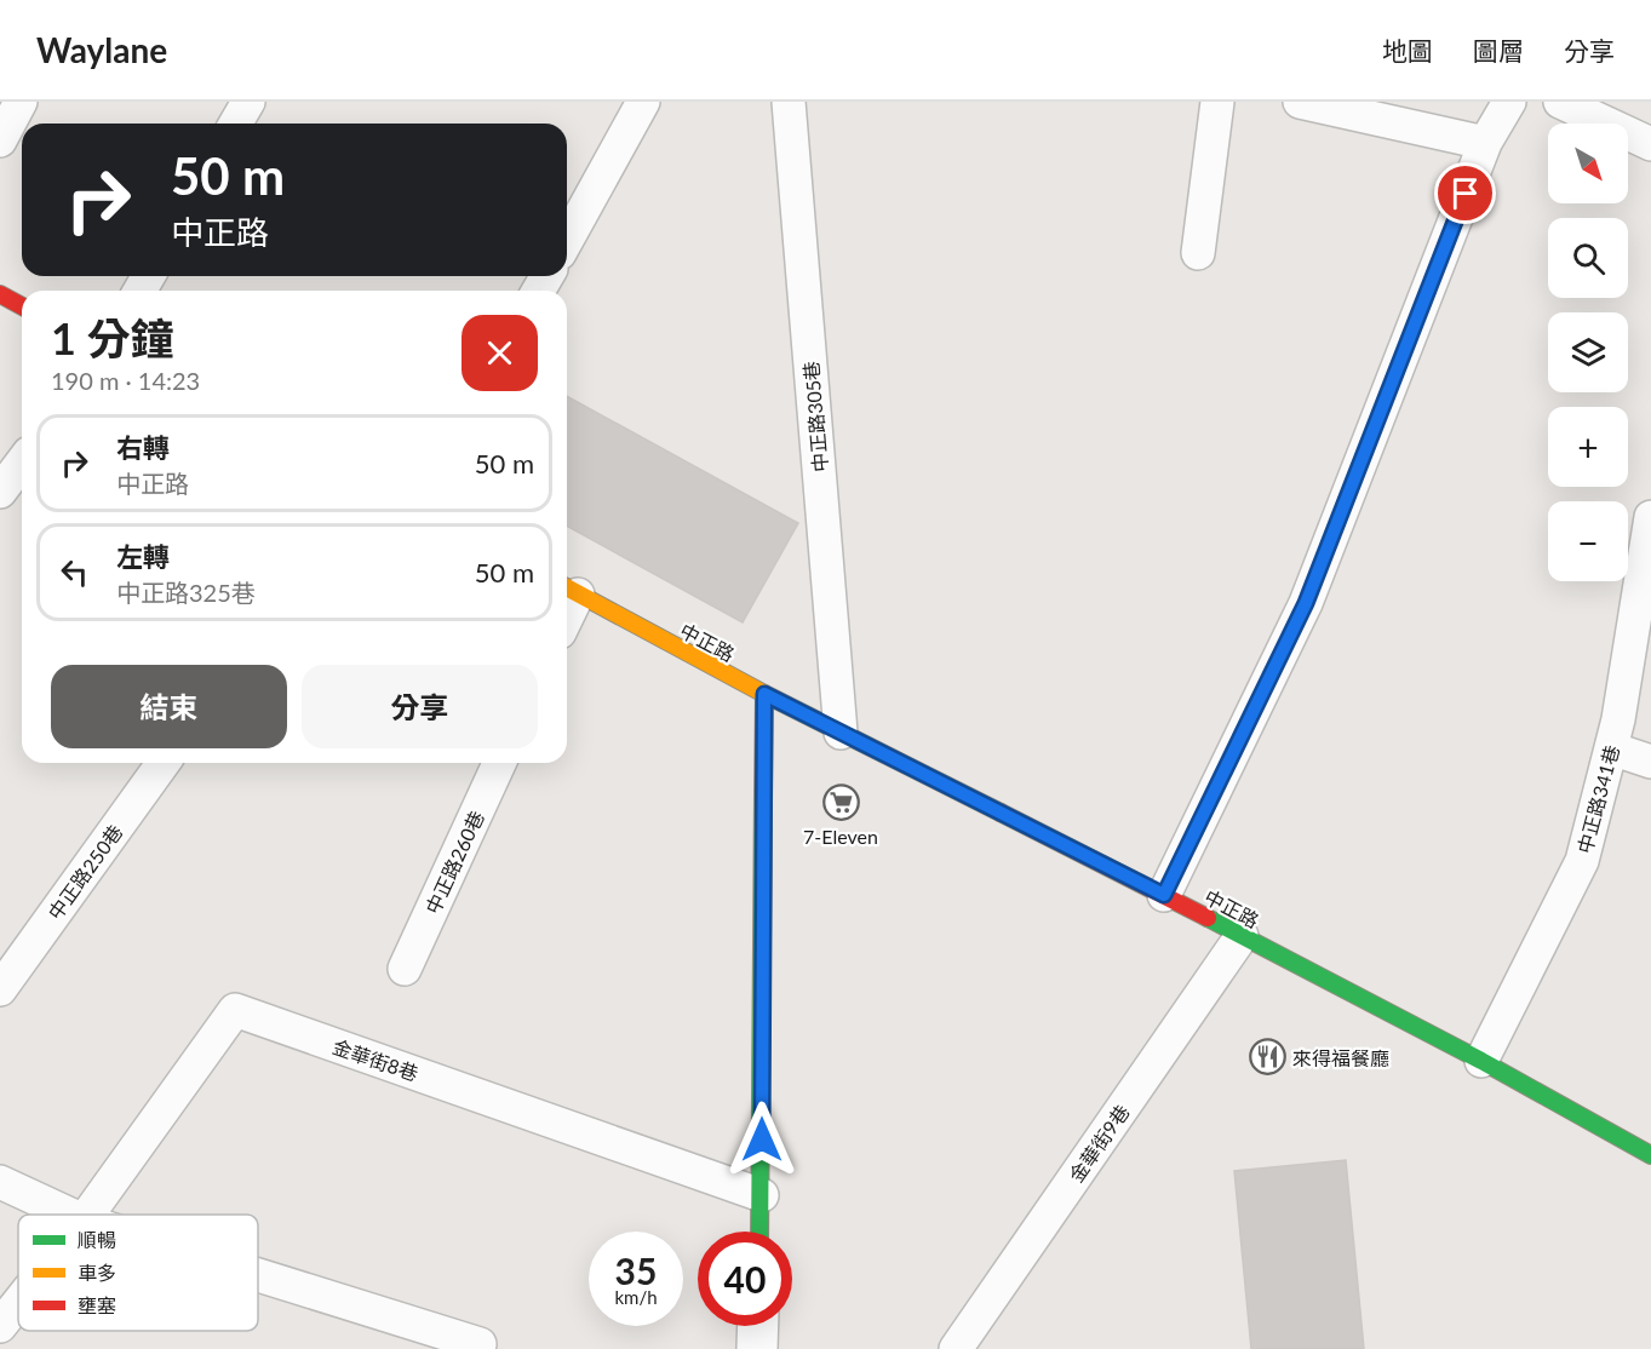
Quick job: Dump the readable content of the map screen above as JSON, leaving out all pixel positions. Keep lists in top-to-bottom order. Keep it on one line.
{"streets":{"main road":["中正路"],"lane":["中正路305巷","中正路341巷","中正路260巷","中正路250巷","金華街8巷","金華街9巷"]},"crossings":[["中正路305巷","中正路"],["中正路","中正路341巷"],["中正路","金華街9巷"]],"places":{"supermarket":["7-Eleven"],"restaurant":["來得福餐廳"]},"legend":["順暢","車多","壅塞"],"north":"bottom right","page":{"header":"Waylane","nav":["地圖","圖層","分享"],"map_buttons":["+","−"],"turn":["50 m","中正路"],"heading":["1 分鐘","190 m · 14:23"],"list":[{"name":"右轉","note":"中正路","value":"50 m"},{"name":"左轉","note":"中正路325巷","value":"50 m"}],"buttons":["結束","分享"],"speed":"35 km/h","limit":"40"}}
